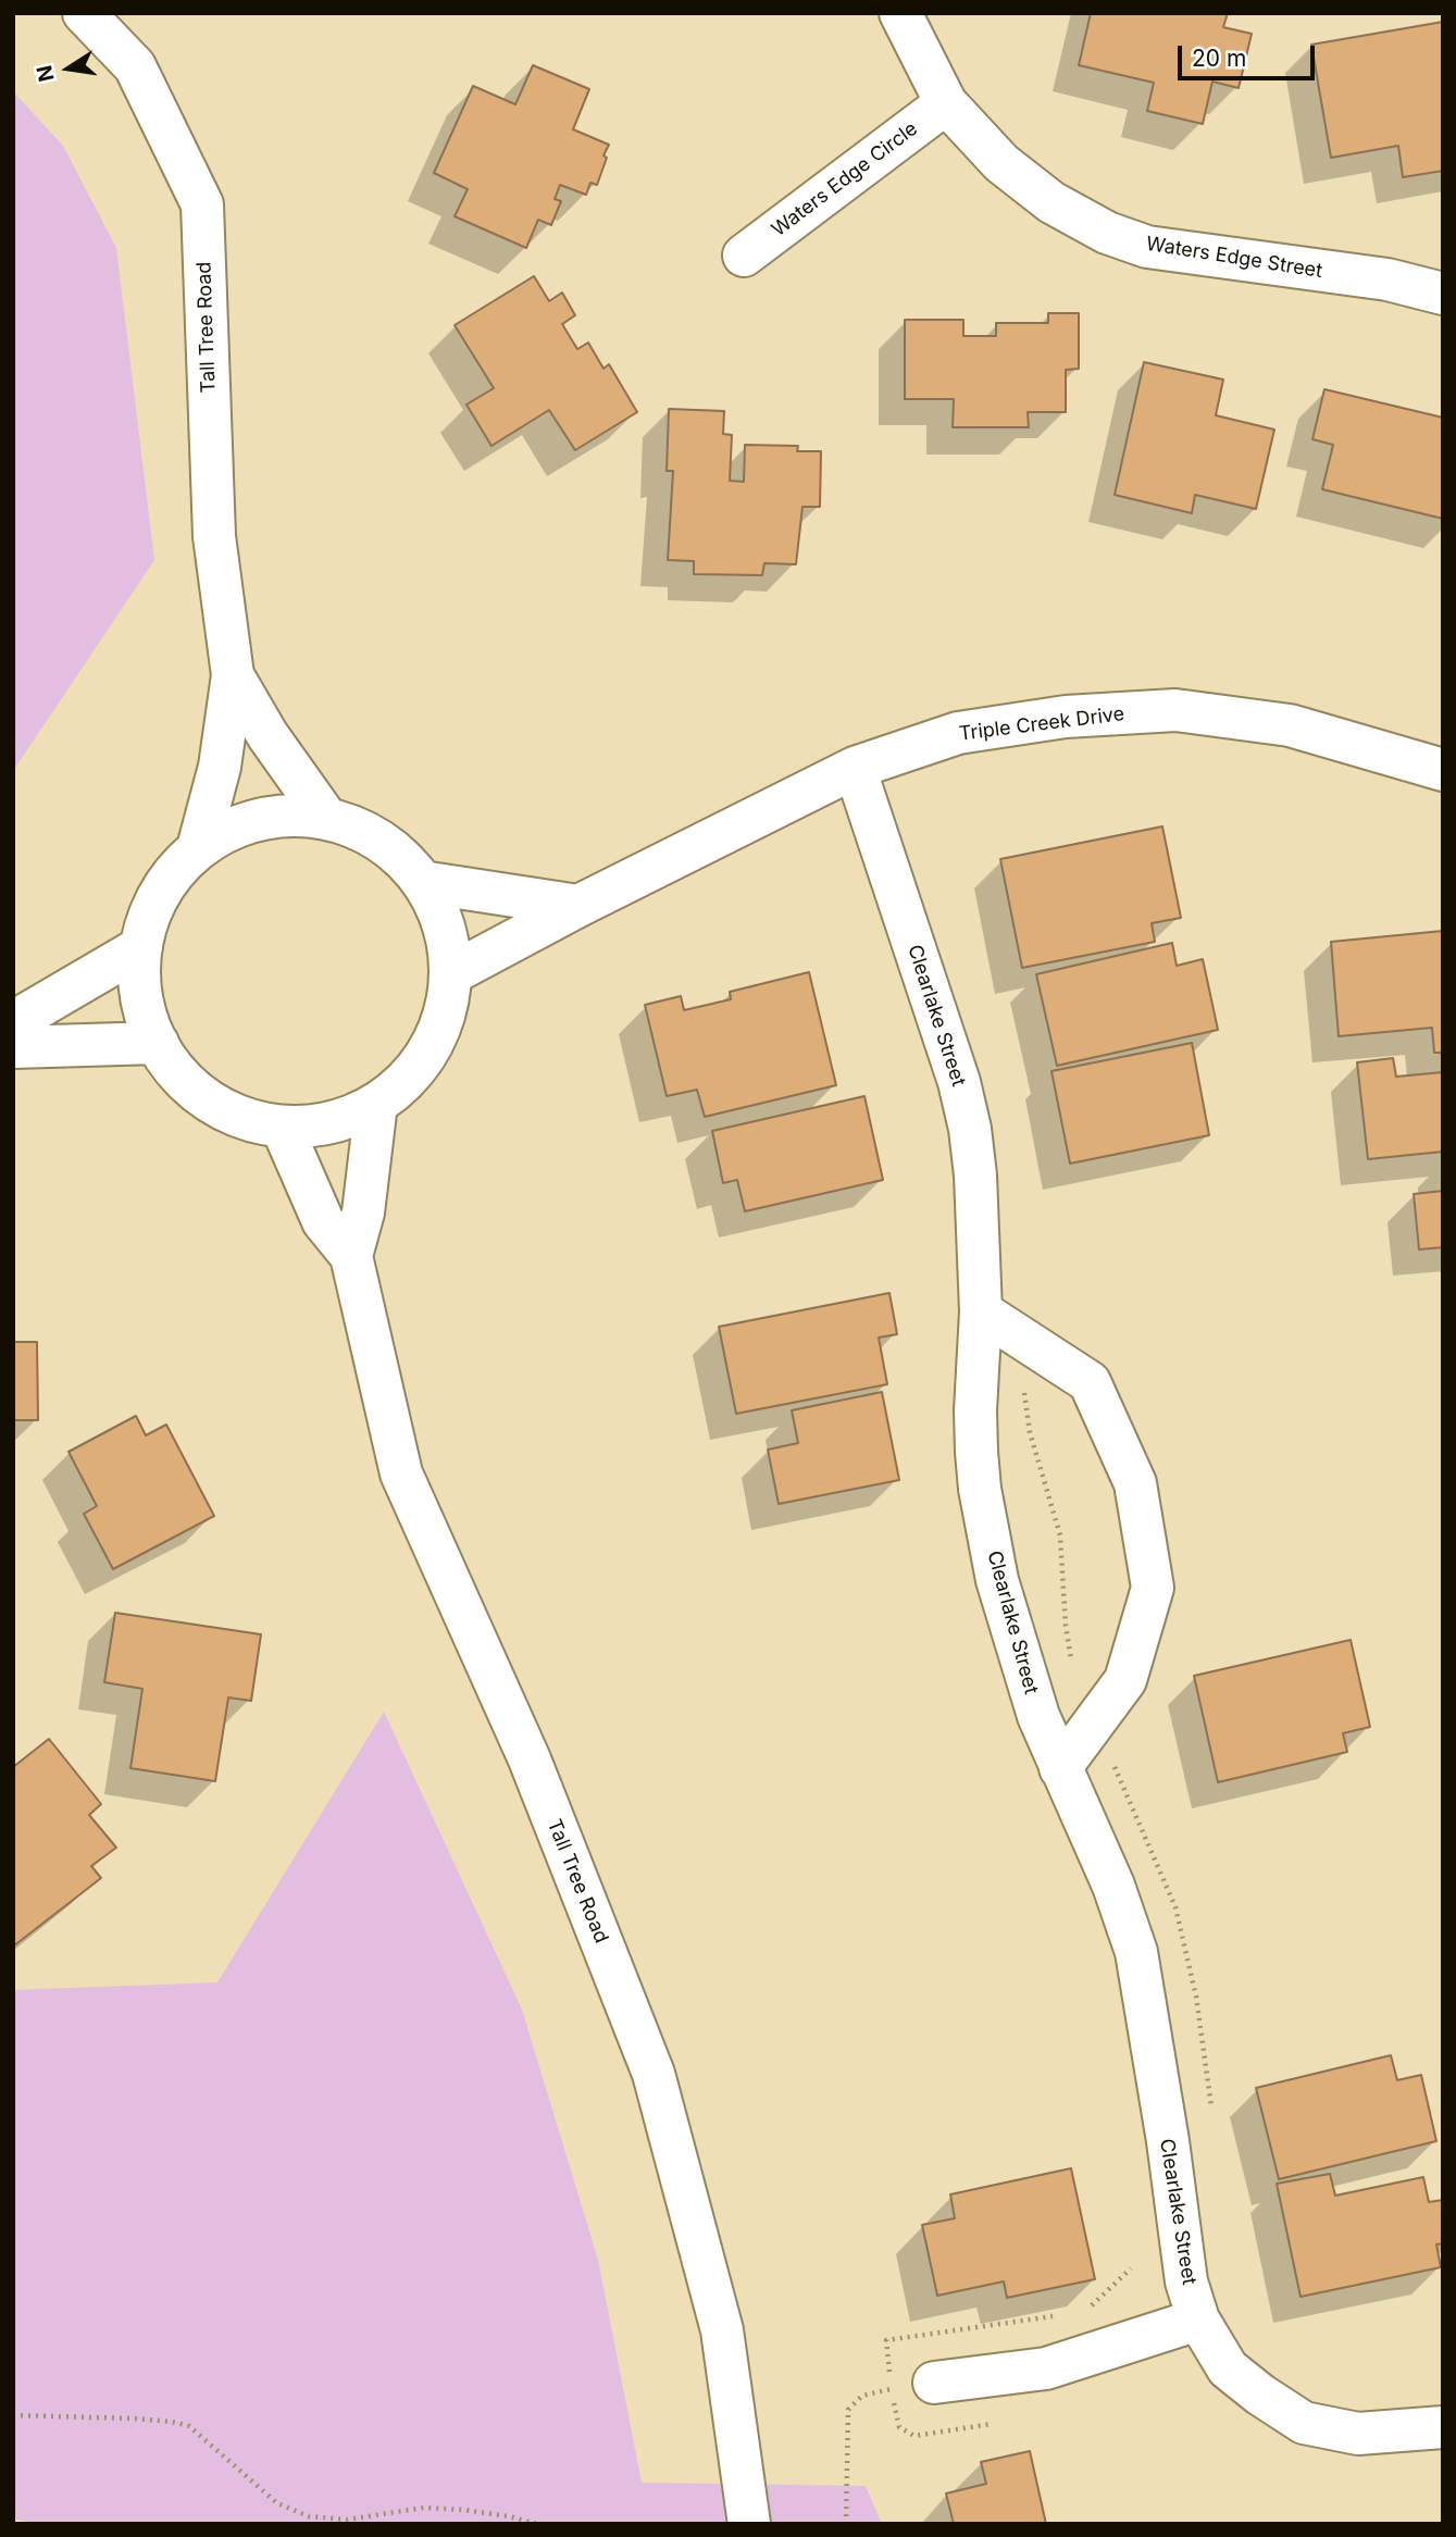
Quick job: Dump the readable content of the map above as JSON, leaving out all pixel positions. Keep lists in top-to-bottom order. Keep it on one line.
{"streets":{"street":["Waters Edge Circle","Waters Edge Street","Tall Tree Road","Triple Creek Drive","Clearlake Street"]},"crossings":[["Waters Edge Circle","Waters Edge Street"],["Triple Creek Drive","Clearlake Street"]],"scale_bar":"20 m","north":"left"}
